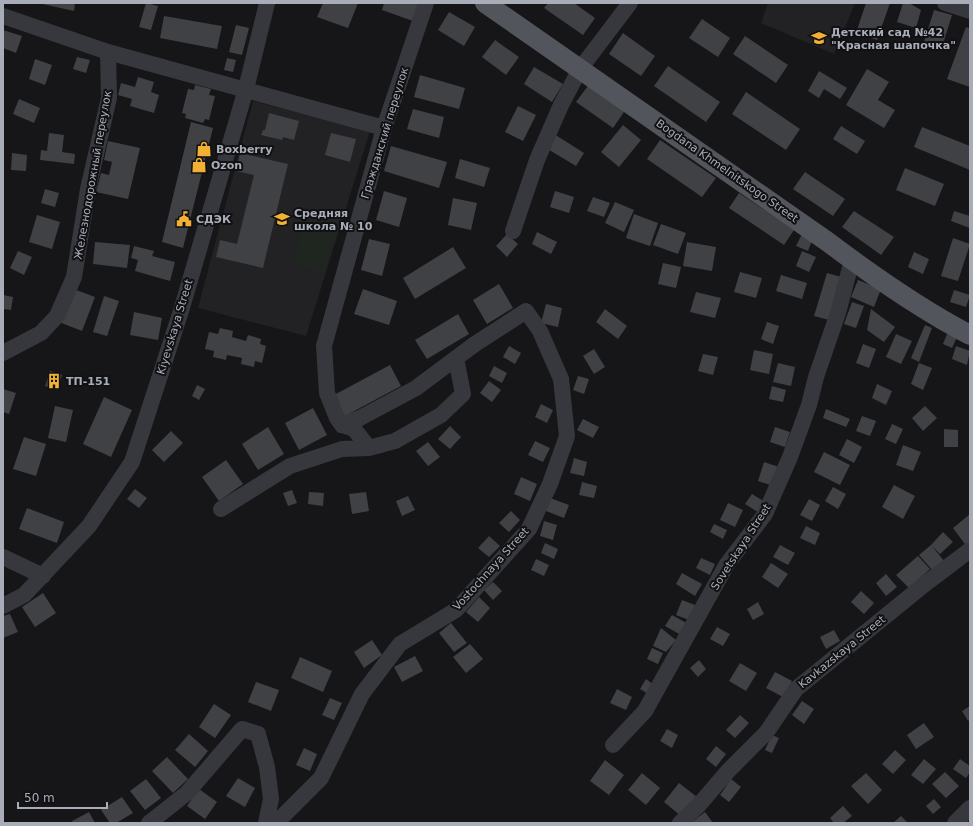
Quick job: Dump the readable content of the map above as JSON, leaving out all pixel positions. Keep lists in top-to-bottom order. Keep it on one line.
{"streets":{"main road":["Bogdana Khmelnitskogo Street"],"street":["Гражданский переулок","Железнодорожный переулок","Kiyevskaya Street","Sovetskaya Street","Vostochnaya Street","Kavkazskaya Street"]},"crossings":[["Bogdana Khmelnitskogo Street","Sovetskaya Street"]],"places":{"school or university":["Детский сад №42 \"Красная шапочка\"","Средняя школа № 10"],"shop":["Boxberry","Ozon"],"public building":["СДЭК"],"building":["ТП-151"]},"scale_bar":"50 m"}
